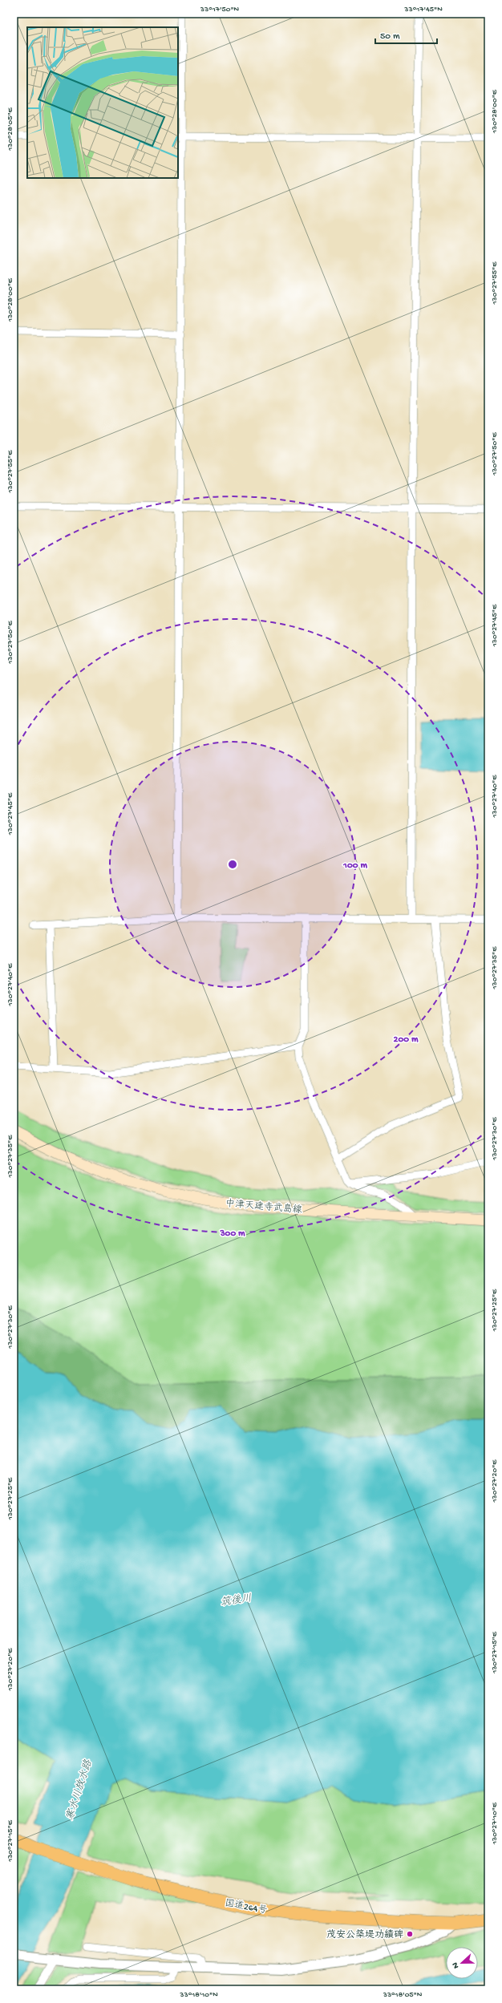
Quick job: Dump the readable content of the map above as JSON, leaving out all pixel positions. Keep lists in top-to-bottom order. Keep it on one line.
{"streets":{"highway":["国道264号"],"main road":["中津天建寺武島線"]},"water":["筑後川","寒水川放水路"],"places":["茂安公築堤功績碑"],"scale_bar":"50 m","north":"left","coordinates":["33°17'50\"N","33°17'45\"N","130°28'00\"E","130°28'05\"E","130°27'55\"E","130°27'50\"E","130°27'45\"E","130°27'40\"E","130°27'35\"E","130°27'30\"E","130°27'25\"E","130°27'20\"E","130°27'15\"E","130°27'10\"E","33°18'10\"N","33°18'05\"N"],"rings":["100 m","200 m","300 m"]}
